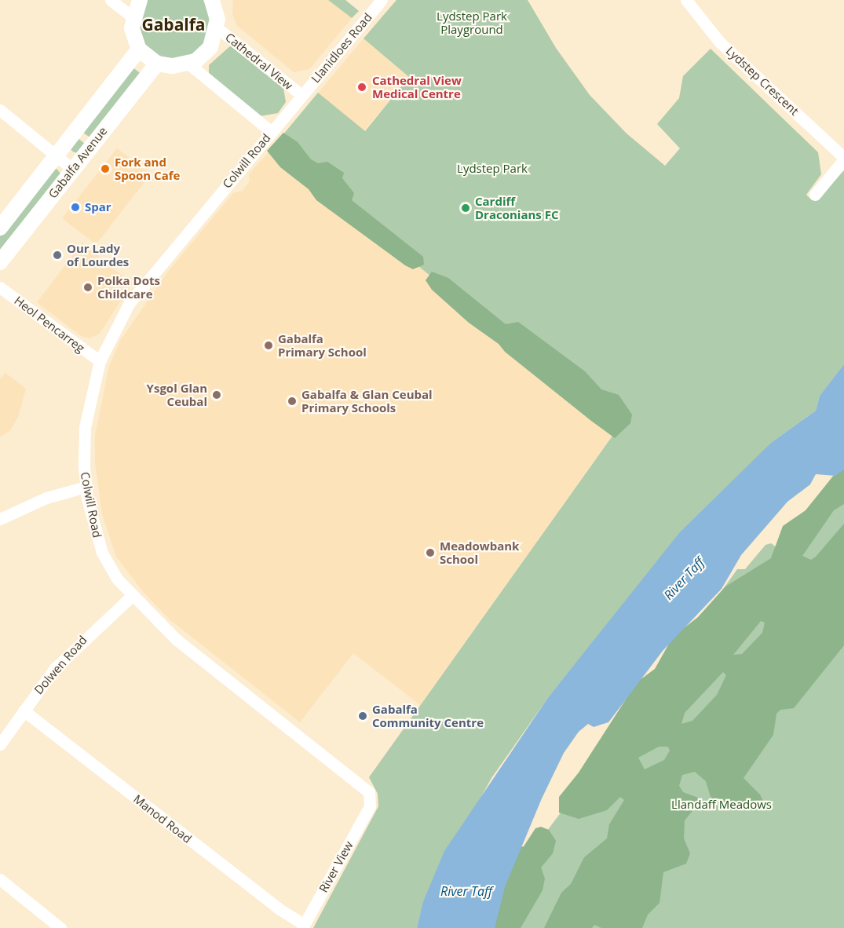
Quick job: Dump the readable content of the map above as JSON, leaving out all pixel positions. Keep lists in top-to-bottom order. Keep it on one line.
{"streets":{"street":["Llanidloes Road","Cathedral View","Lydstep Crescent","Colwill Road","Gabalfa Avenue","Heol Pencarreg","Dolwen Road","Manod Road","River View"]},"crossings":[["Llanidloes Road","Cathedral View"],["Llanidloes Road","Colwill Road"],["Cathedral View","Colwill Road"],["Colwill Road","Heol Pencarreg"],["Colwill Road","Dolwen Road"],["Colwill Road","River View"],["Dolwen Road","Manod Road"],["Manod Road","River View"]],"districts":["Gabalfa"],"water":["River Taff"],"parks":["Lydstep Park Playground","Lydstep Park","Llandaff Meadows"],"places":["Cathedral View Medical Centre","Fork and Spoon Cafe","Spar","Cardiff Draconians FC","Our Lady of Lourdes","Polka Dots Childcare","Gabalfa Primary School","Ysgol Glan Ceubal","Gabalfa & Glan Ceubal Primary Schools","Meadowbank School","Gabalfa Community Centre"]}
